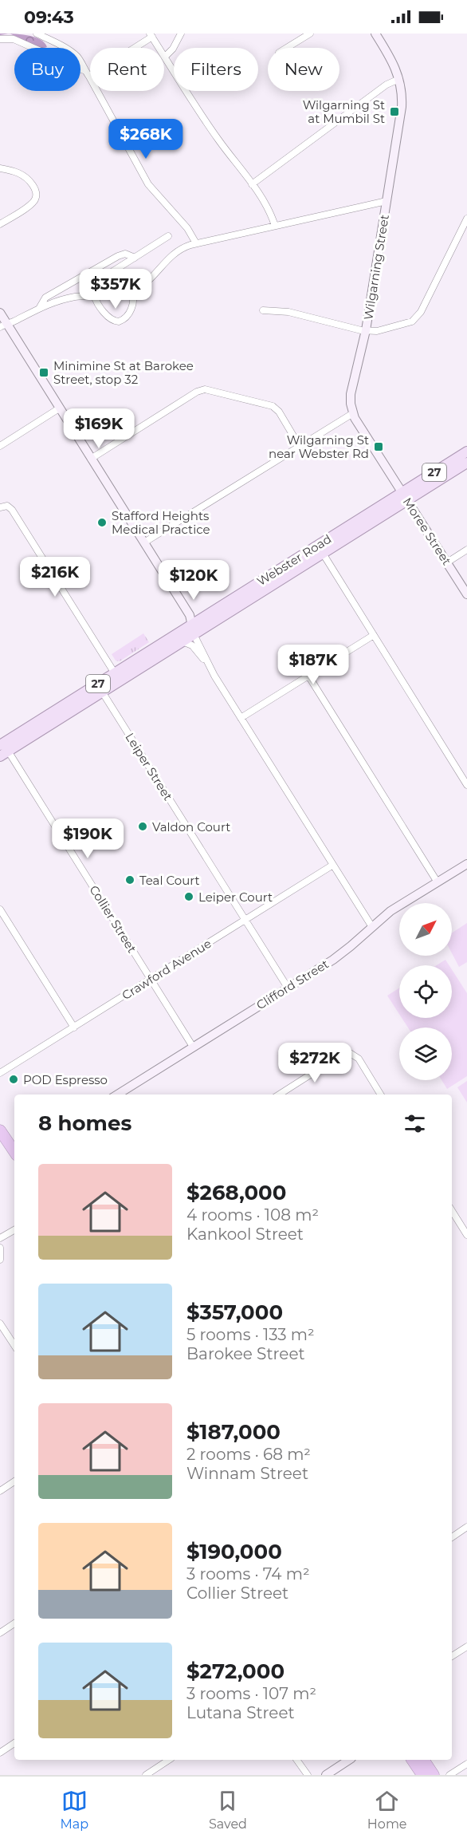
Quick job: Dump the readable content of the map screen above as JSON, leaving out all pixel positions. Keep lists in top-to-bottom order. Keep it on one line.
{"streets":{"main road":["27","Webster Road"],"street":["Wilgarning Street","Moree Street","Leiper Street","Collier Street","Crawford Avenue","Clifford Street"]},"crossings":[["Moree Street","Webster Road"],["Webster Road","Leiper Street"],["Webster Road","Collier Street"],["Leiper Street","Crawford Avenue"],["Leiper Street","Clifford Street"],["Collier Street","Crawford Avenue"],["Collier Street","Clifford Street"]],"places":{"transit":["Wilgarning St at Mumbil St","Minimine St at Barokee Street, stop 32","Wilgarning St near Webster Rd"],"other":["Stafford Heights Medical Practice","Valdon Court","Teal Court","Leiper Court","POD Espresso"]},"north":"top right","page":{"status":"09:43","chip":["Buy","Rent","Filters","New"],"price":["$268K","$357K","$169K","$216K","$120K","$187K","$190K","$272K"],"heading":"8 homes","list":[{"name":"$268,000","note":"4 rooms · 108 m² · Kankool Street"},{"name":"$357,000","note":"5 rooms · 133 m² · Barokee Street"},{"name":"$187,000","note":"2 rooms · 68 m² · Winnam Street"},{"name":"$190,000","note":"3 rooms · 74 m² · Collier Street"},{"name":"$272,000","note":"3 rooms · 107 m² · Lutana Street"}],"tabs":["Map","Saved","Home"]}}
